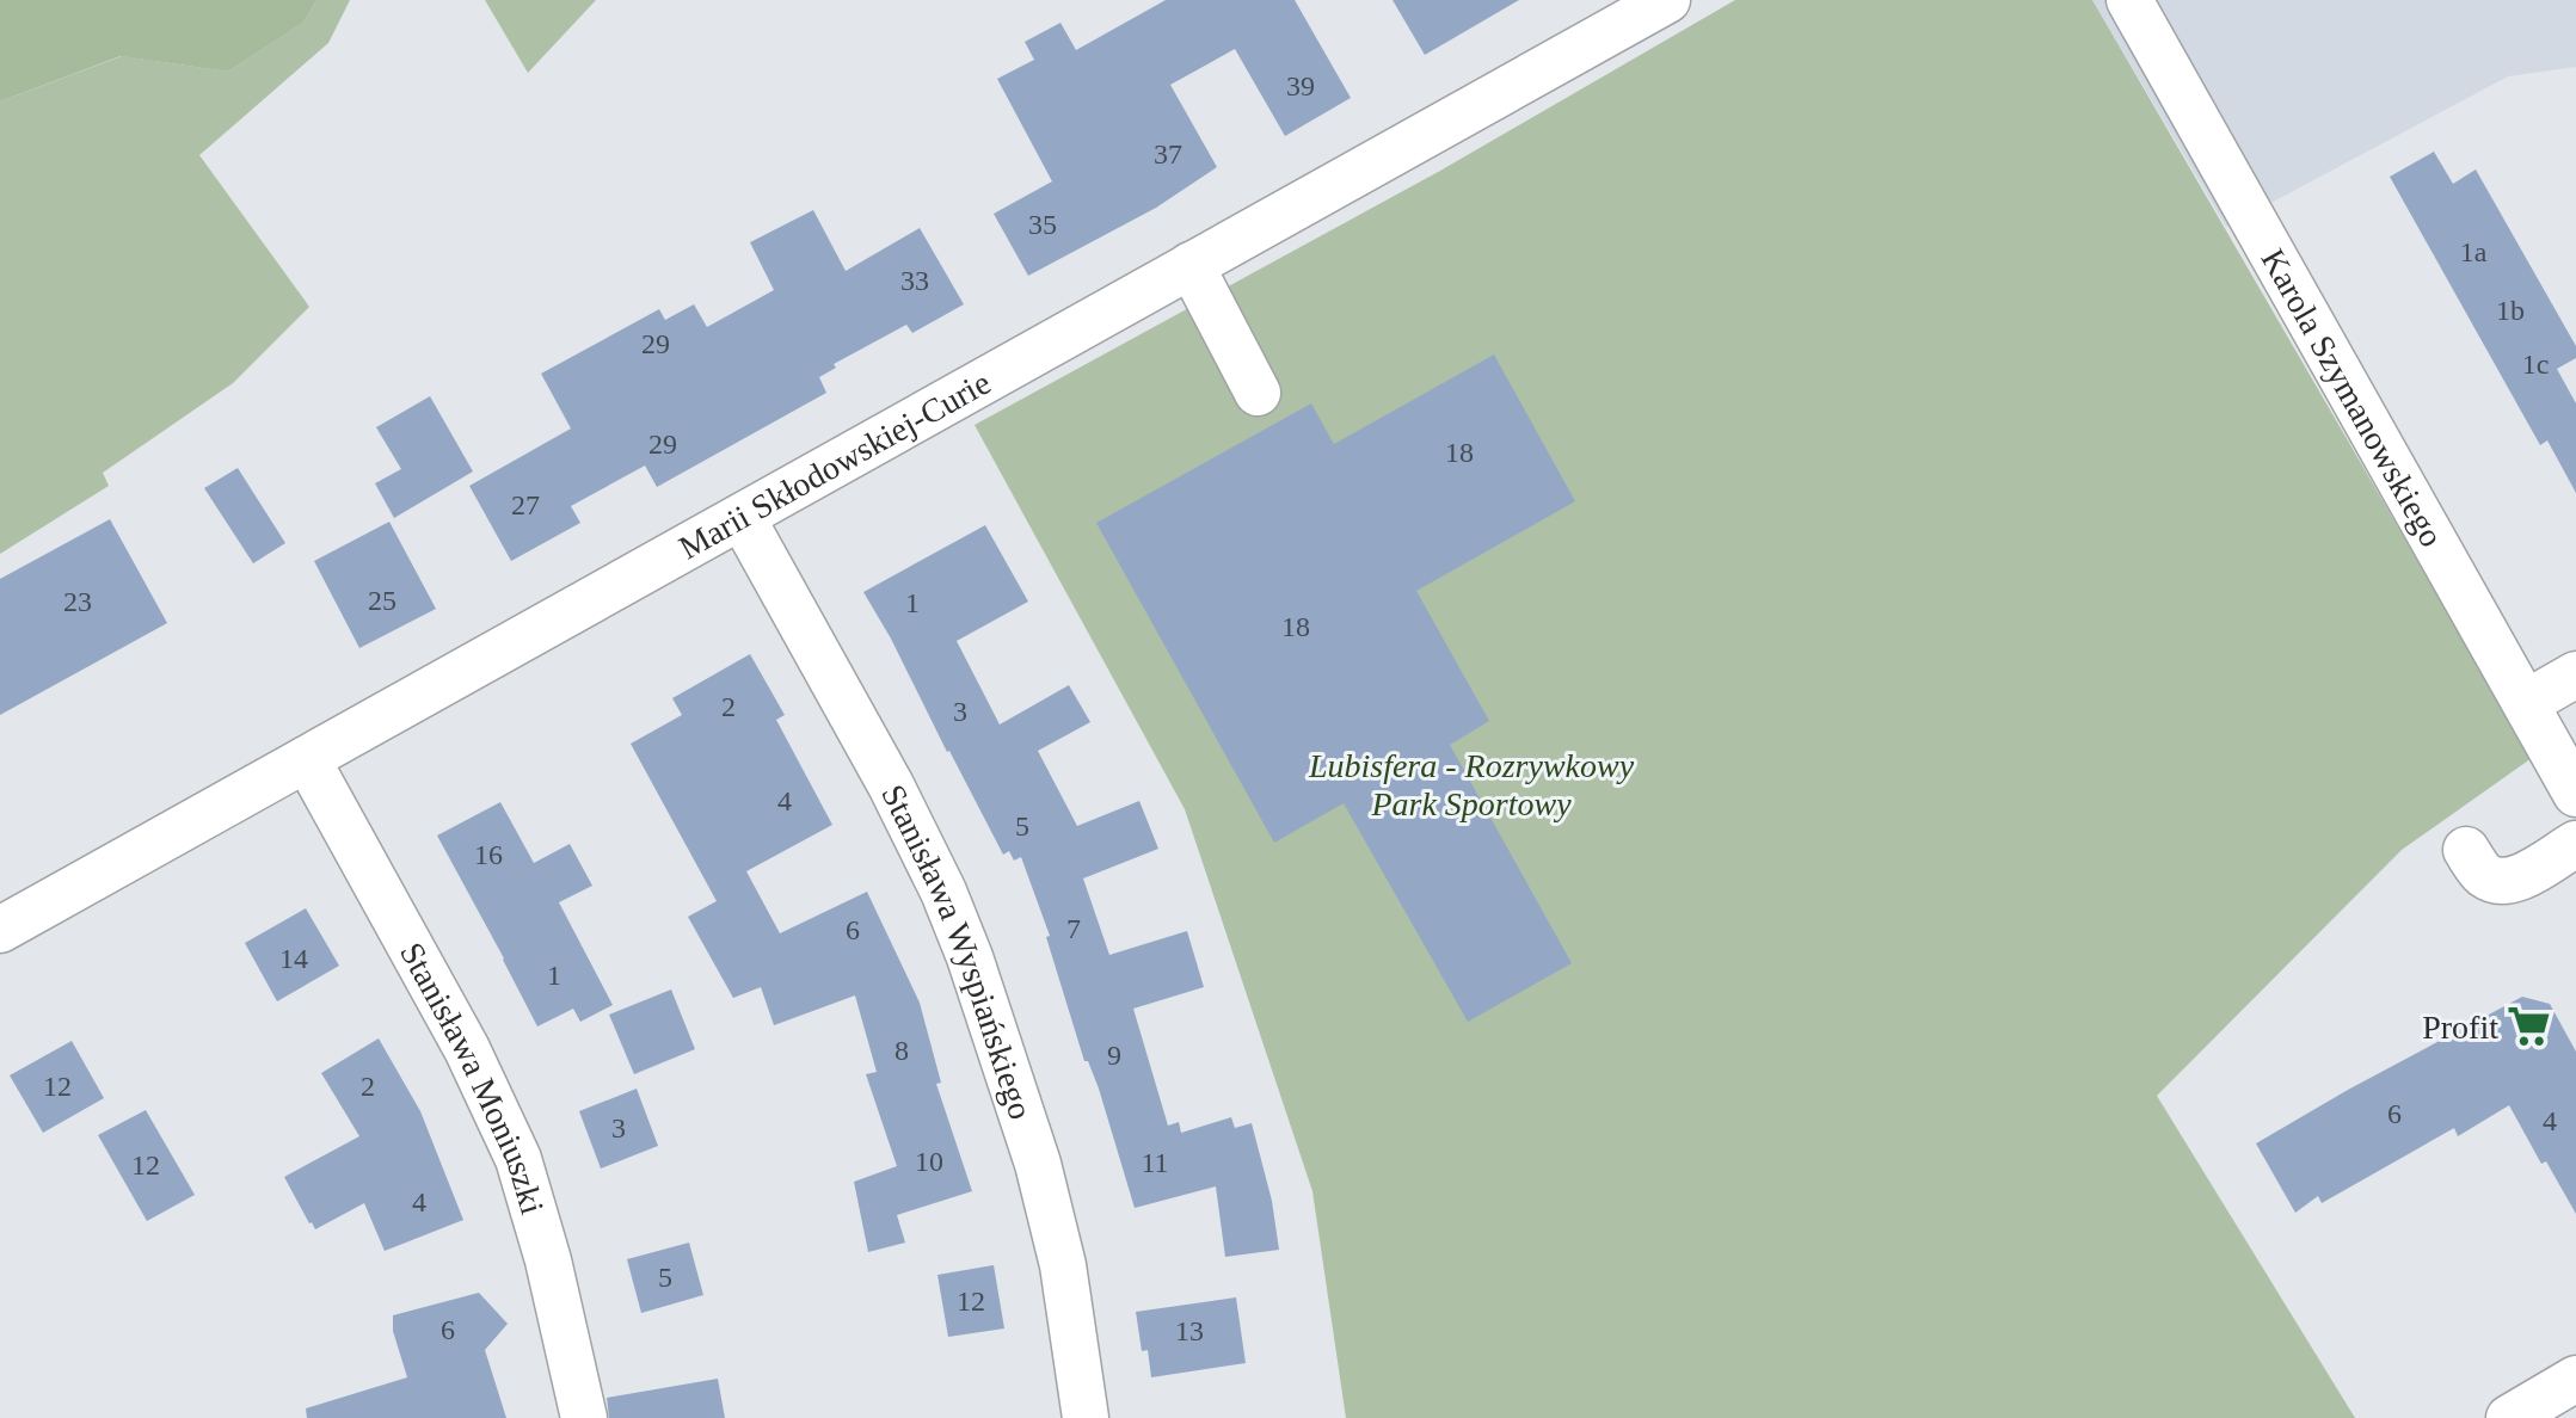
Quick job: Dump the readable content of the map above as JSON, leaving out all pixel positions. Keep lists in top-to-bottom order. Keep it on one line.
{"streets":{"street":["Karola Szymanowskiego","Marii Skłodowskiej-Curie","Stanisława Wyspiańskiego","Stanisława Moniuszki"]},"crossings":[["Marii Skłodowskiej-Curie","Stanisława Wyspiańskiego"],["Marii Skłodowskiej-Curie","Stanisława Moniuszki"]],"parks":["Lubisfera - Rozrywkowy Park Sportowy"],"places":{"supermarket":["Profit"]},"house_numbers":["39","37","35","1a","33","1b","29","1c","29","18","27","25","23","1","18","2","3","4","5","16","7","6","14","1","8","9","12","2","6","4","3","10","11","12","4","5","12","6","13"]}
